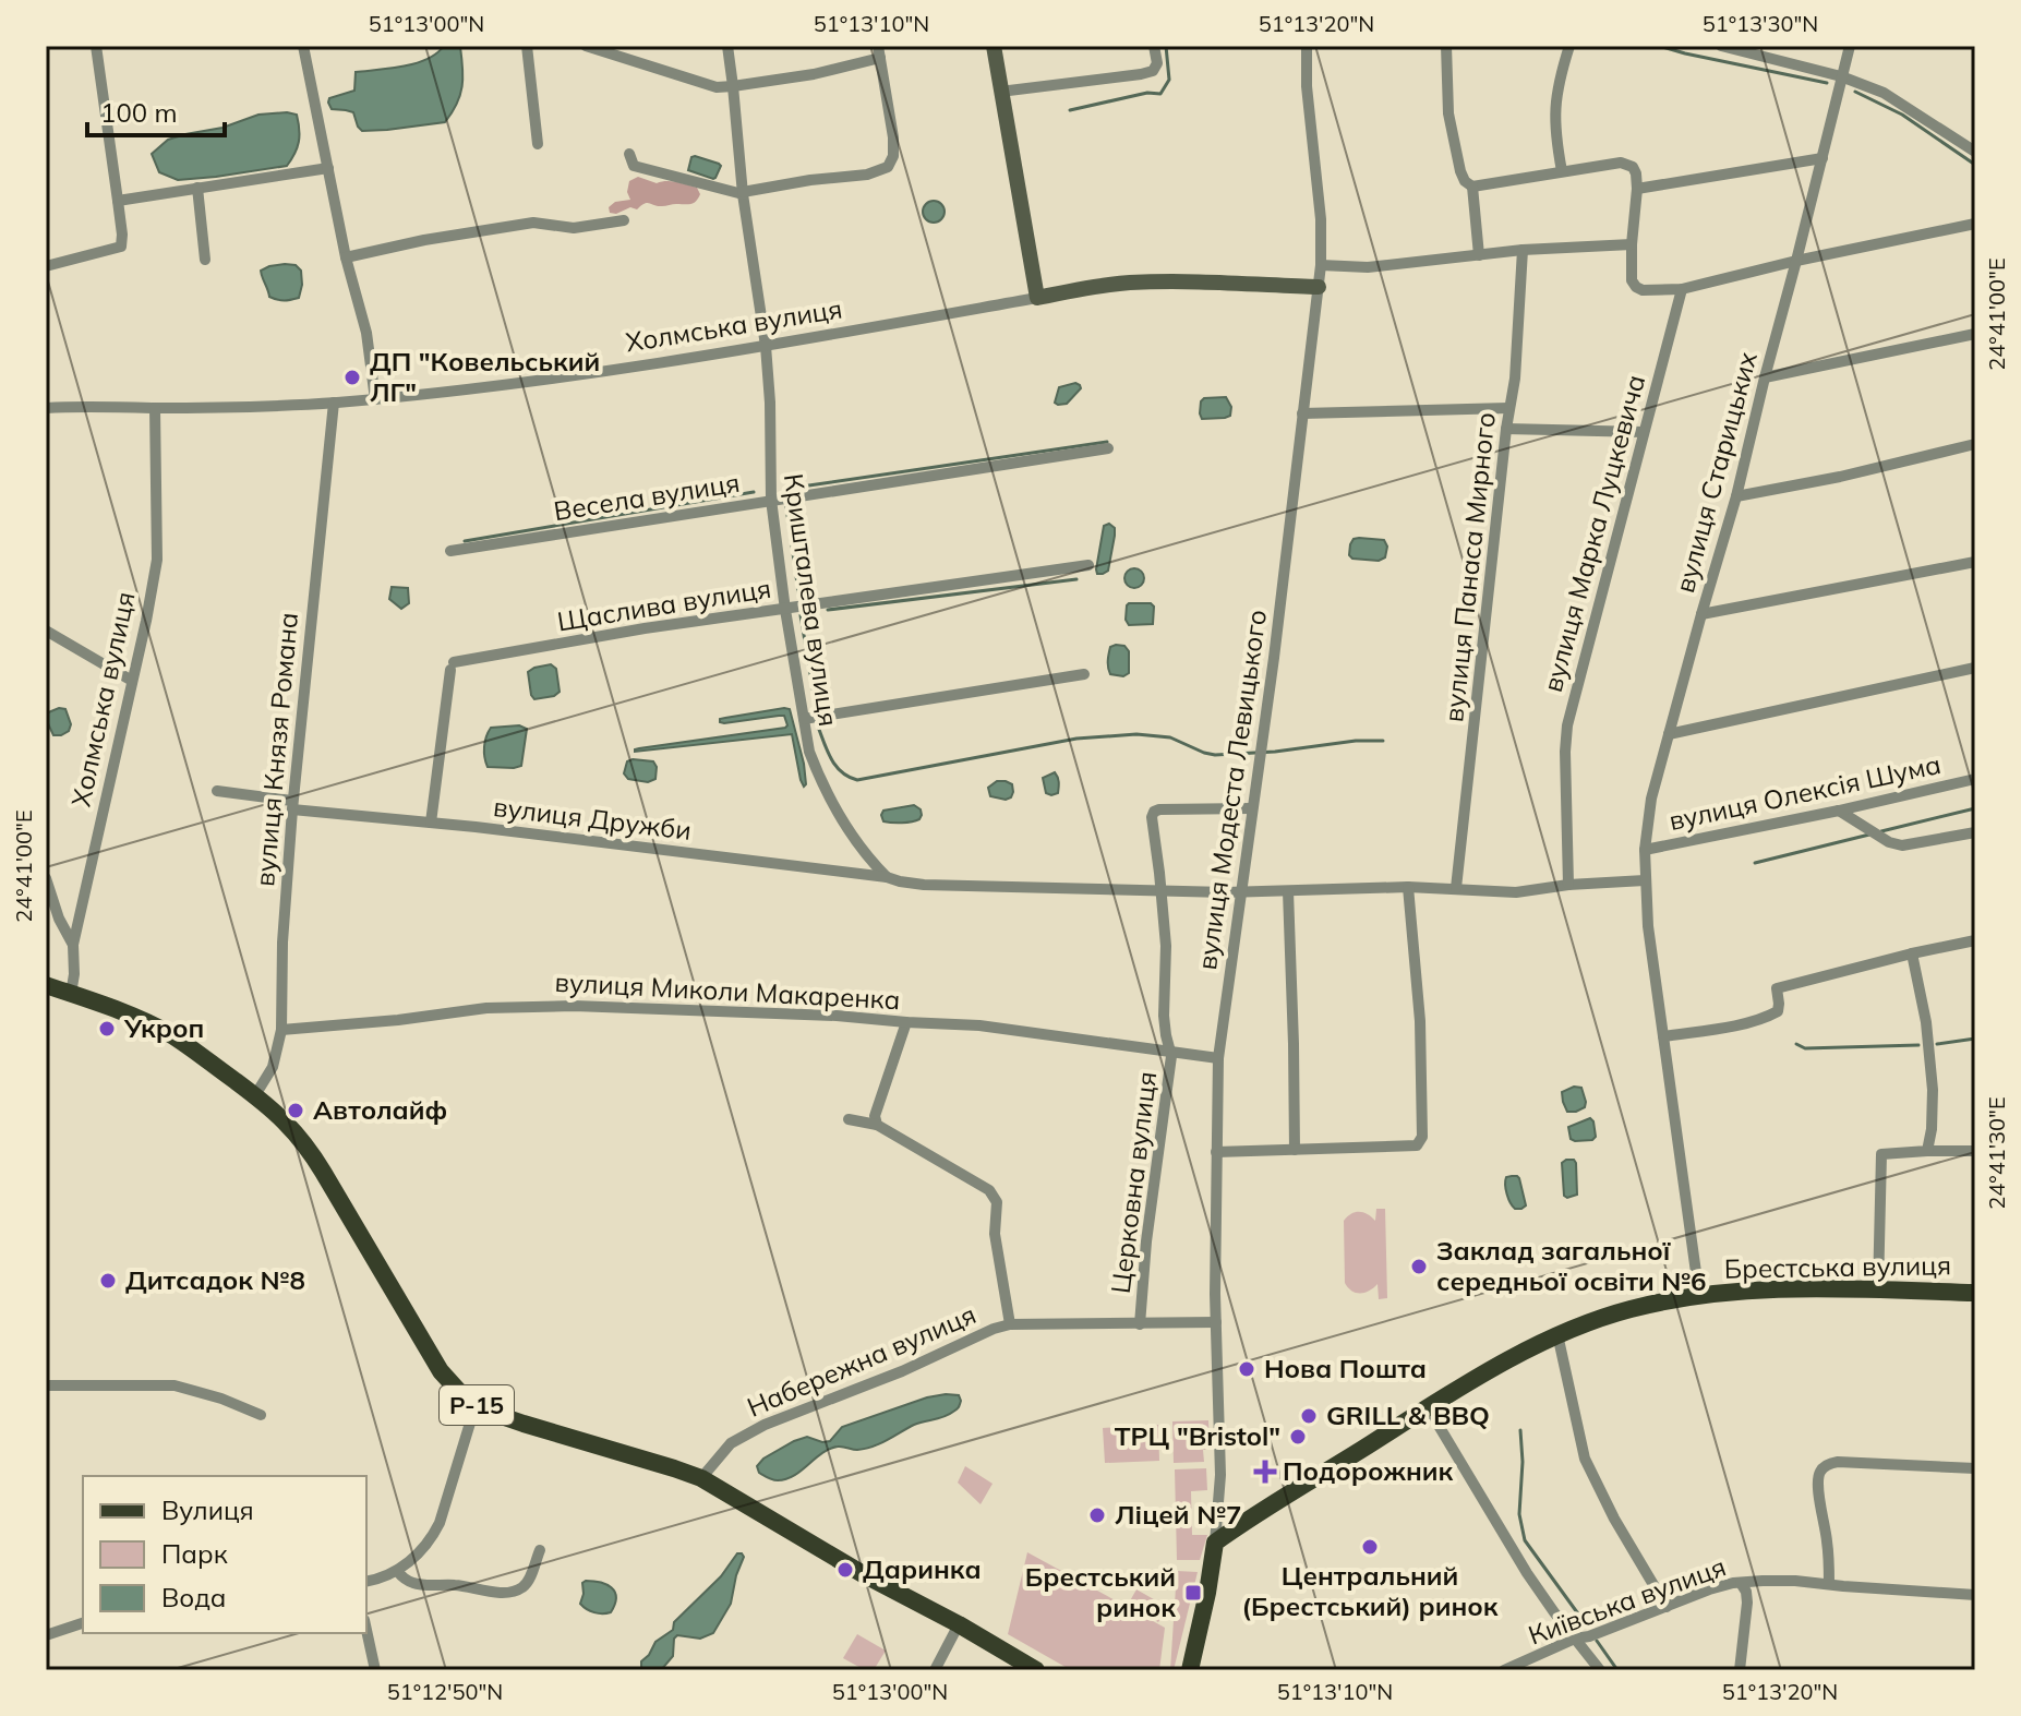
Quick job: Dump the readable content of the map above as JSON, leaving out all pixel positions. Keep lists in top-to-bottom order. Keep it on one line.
{"streets":{"main road":["Брестська вулиця","Р-15"],"street":["Холмська вулиця","вулиця Старицьких","Весела вулиця","вулиця Марка Луцкевича","вулиця Панаса Мирного","Кришталева вулиця","Щаслива вулиця","вулиця Князя Романа","вулиця Модеста Левицького","вулиця Олексія Шума","вулиця Дружби","вулиця Миколи Макаренка","Церковна вулиця","Набережна вулиця","Київська вулиця"]},"crossings":[["Холмська вулиця","Кришталева вулиця"],["Холмська вулиця","вулиця Князя Романа"],["Холмська вулиця","вулиця Модеста Левицького"],["Холмська вулиця","Р-15"],["вулиця Старицьких","вулиця Олексія Шума"],["вулиця Старицьких","Брестська вулиця"],["Весела вулиця","Кришталева вулиця"],["Кришталева вулиця","Щаслива вулиця"],["Кришталева вулиця","вулиця Дружби"],["Щаслива вулиця","вулиця Дружби"],["вулиця Князя Романа","вулиця Дружби"],["вулиця Князя Романа","вулиця Миколи Макаренка"],["вулиця Князя Романа","Р-15"],["вулиця Модеста Левицького","вулиця Миколи Макаренка"],["вулиця Модеста Левицького","Церковна вулиця"],["вулиця Модеста Левицького","Брестська вулиця"],["вулиця Модеста Левицького","Набережна вулиця"],["вулиця Миколи Макаренка","Церковна вулиця"],["Церковна вулиця","Набережна вулиця"],["Набережна вулиця","Р-15"]],"places":{"other":["ДП \"Ковельський ЛГ\"","Укроп","Автолайф","Заклад загальної середньої освіти №6","Дитсадок №8","Нова Пошта","GRILL & BBQ","ТРЦ \"Bristol\"","Ліцей №7","Центральний (Брестський) ринок","Даринка"],"health":["Подорожник"],"transit":["Брестський ринок"]},"legend":["Вулиця","Парк","Вода"],"scale_bar":"100 m","coordinates":["51°13'00\"N","51°13'10\"N","51°13'20\"N","51°13'30\"N","24°41'00\"E","24°41'30\"E","51°12'50\"N"]}
